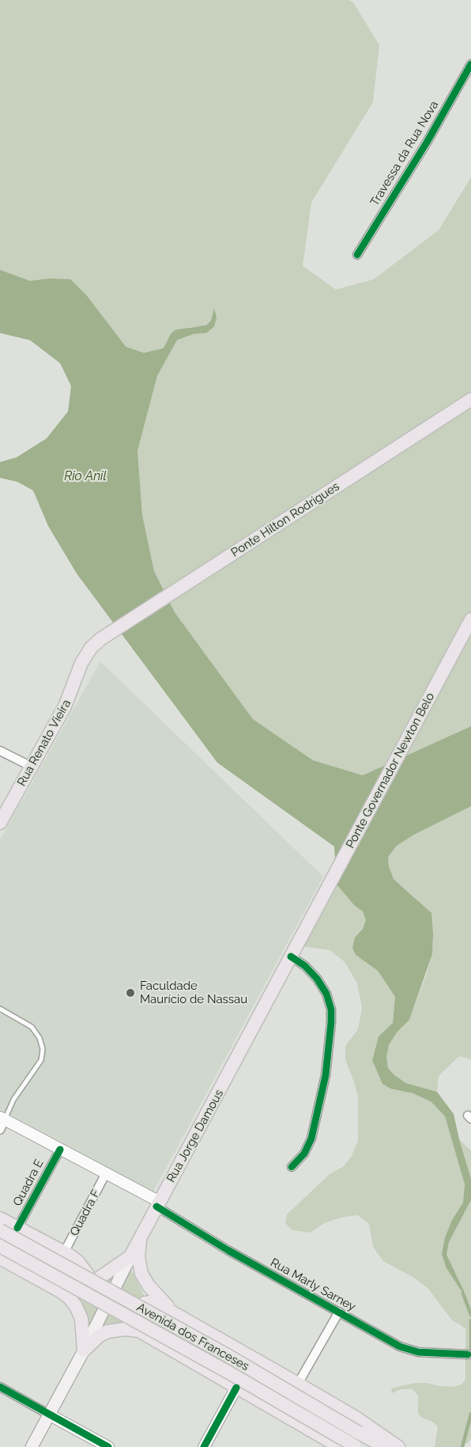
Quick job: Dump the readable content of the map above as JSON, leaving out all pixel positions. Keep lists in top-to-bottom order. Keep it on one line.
{"streets":{"main road":["Ponte Hilton Rodrigues","Rua Renato Vieira","Ponte Governador Newton Belo","Rua Jorge Damous","Avenida dos Franceses"],"street":["Travessa da Rua Nova","Quadra E","Quadra F","Rua Marly Sarney"]},"crossings":[["Ponte Hilton Rodrigues","Rua Renato Vieira"],["Ponte Governador Newton Belo","Rua Jorge Damous"],["Rua Jorge Damous","Rua Marly Sarney"]],"water":["Rio Anil"],"places":["Faculdade Maurício de Nassau"]}
